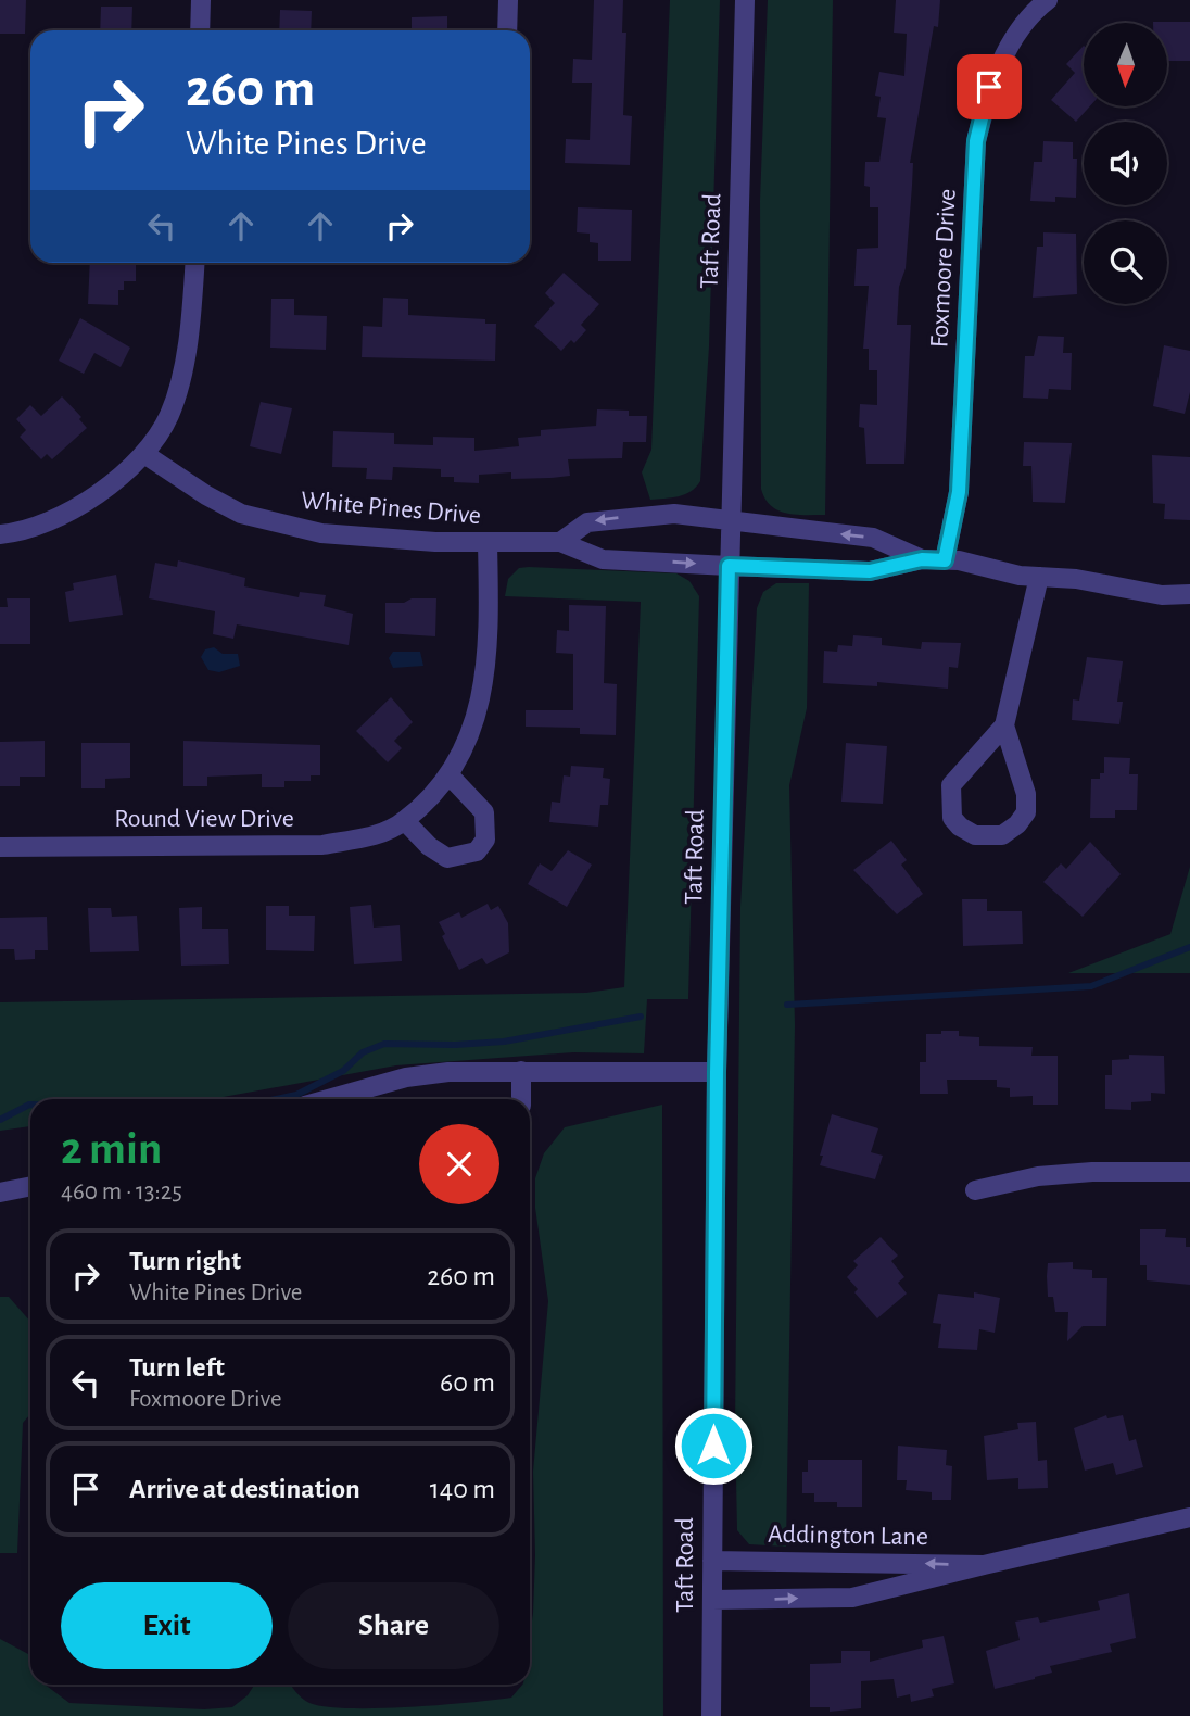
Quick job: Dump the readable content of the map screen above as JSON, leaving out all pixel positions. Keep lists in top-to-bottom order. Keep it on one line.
{"streets":{"street":["Taft Road","Foxmoore Drive","White Pines Drive","Round View Drive","Addington Lane"]},"crossings":[["Taft Road","White Pines Drive"],["Taft Road","Addington Lane"],["Foxmoore Drive","White Pines Drive"],["White Pines Drive","Round View Drive"]],"north":"bottom","page":{"turn":["260 m","White Pines Drive"],"heading":["2 min","460 m · 13:25"],"list":[{"name":"Turn right","note":"White Pines Drive","value":"260 m"},{"name":"Turn left","note":"Foxmoore Drive","value":"60 m"},{"name":"Arrive at destination","value":"140 m"}],"buttons":["Exit","Share"]}}
